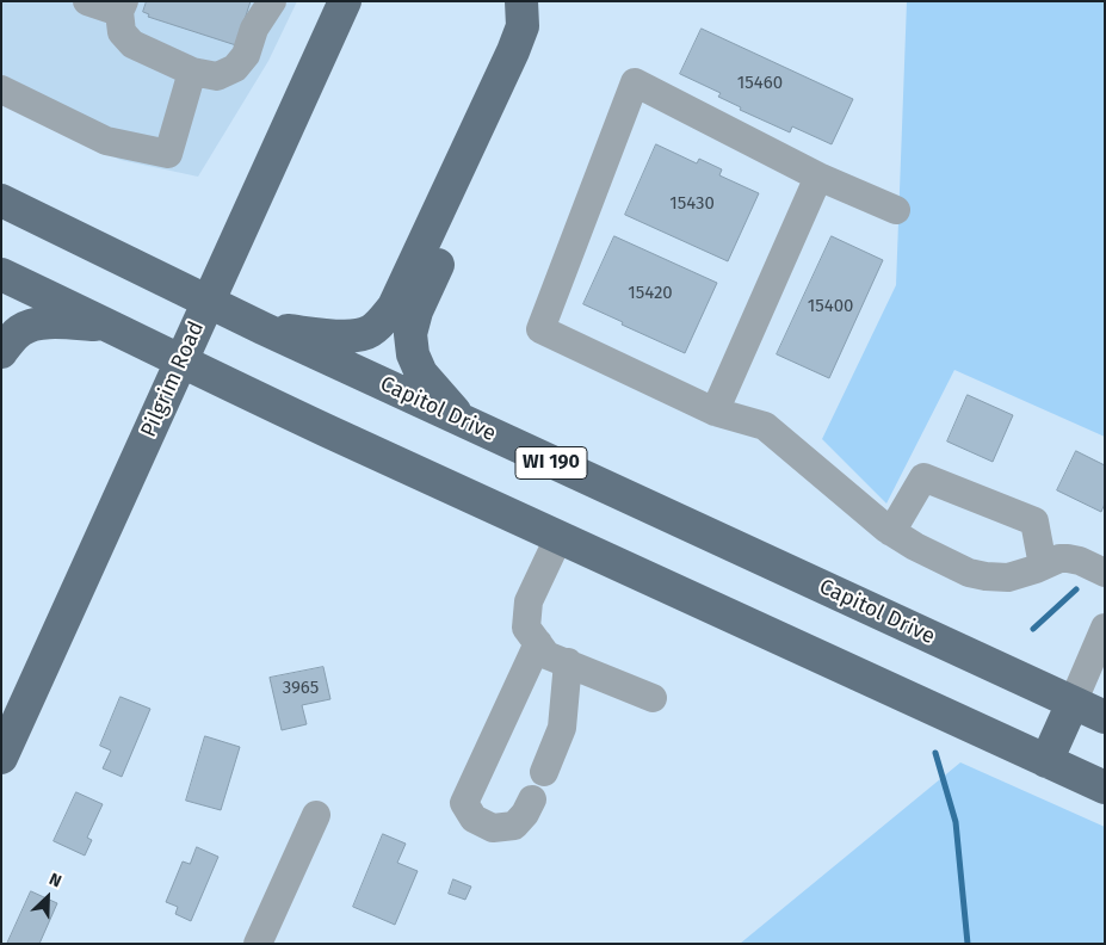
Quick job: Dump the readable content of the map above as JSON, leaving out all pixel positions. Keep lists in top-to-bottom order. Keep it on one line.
{"streets":{"main road":["Pilgrim Road","Capitol Drive","WI 190"]},"house_numbers":["15460","15430","15420","15400","3965"],"north":"top right"}
